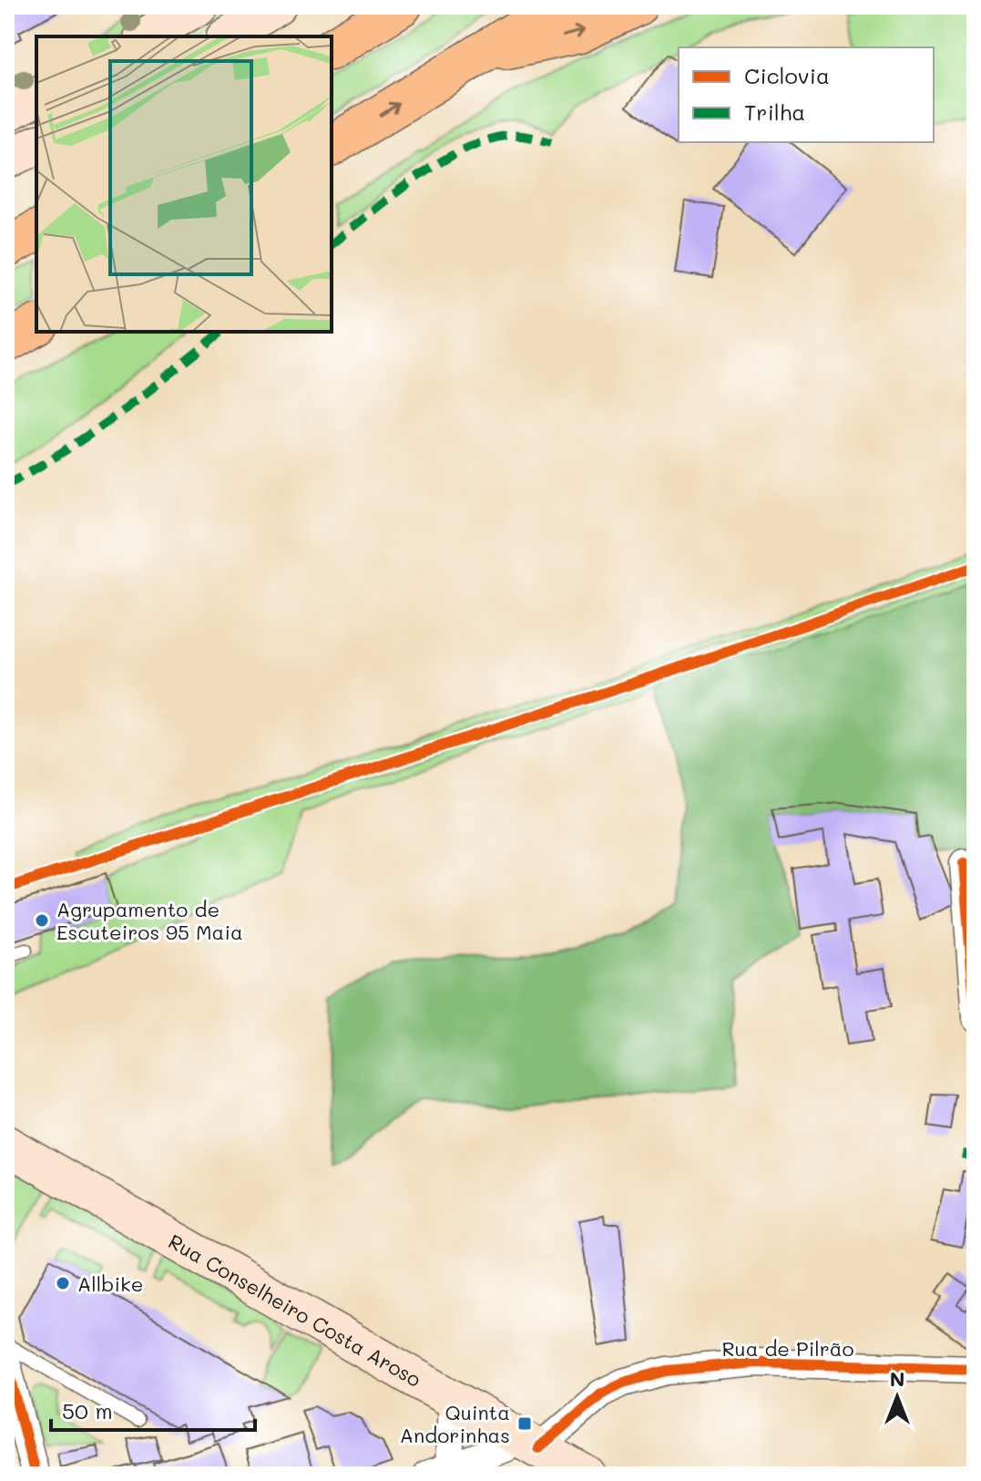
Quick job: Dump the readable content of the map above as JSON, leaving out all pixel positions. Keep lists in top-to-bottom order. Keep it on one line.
{"streets":{"main road":["Rua Conselheiro Costa Aroso"],"street":["Rua de Pilrão"]},"crossings":[["Rua Conselheiro Costa Aroso","Rua de Pilrão"]],"places":{"other":["Agrupamento de Escuteiros 95 Maia","Allbike"],"transit":["Quinta Andorinhas"]},"legend":["Ciclovia","Trilha"],"scale_bar":"50 m","north":"top"}
